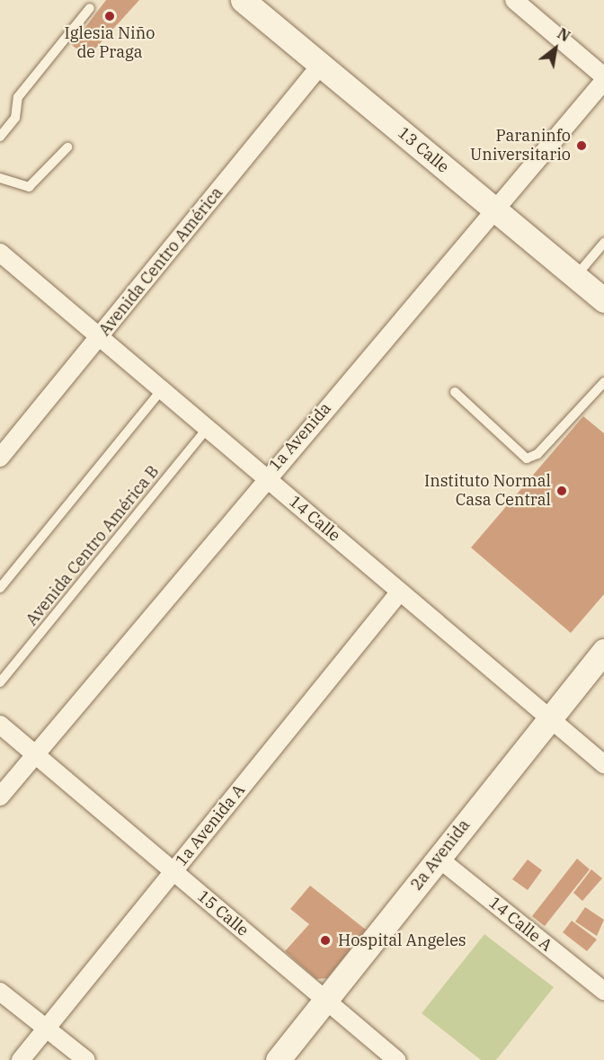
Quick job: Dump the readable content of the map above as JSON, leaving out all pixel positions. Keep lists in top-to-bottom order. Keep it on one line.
{"streets":{"street":["13 Calle","Avenida Centro América","1a Avenida","14 Calle","1a Avenida A","2a Avenida","15 Calle","14 Calle A"],"lane":["Avenida Centro América B"]},"crossings":[["13 Calle","Avenida Centro América"],["13 Calle","1a Avenida"],["Avenida Centro América","14 Calle"],["1a Avenida","14 Calle"],["1a Avenida","15 Calle"],["14 Calle","Avenida Centro América B"],["14 Calle","1a Avenida A"],["14 Calle","2a Avenida"],["1a Avenida A","15 Calle"],["2a Avenida","15 Calle"],["2a Avenida","14 Calle A"]],"places":["Iglesia Niño de Praga","Paraninfo Universitario","Instituto Normal Casa Central","Hospital Angeles"],"north":"top right"}
